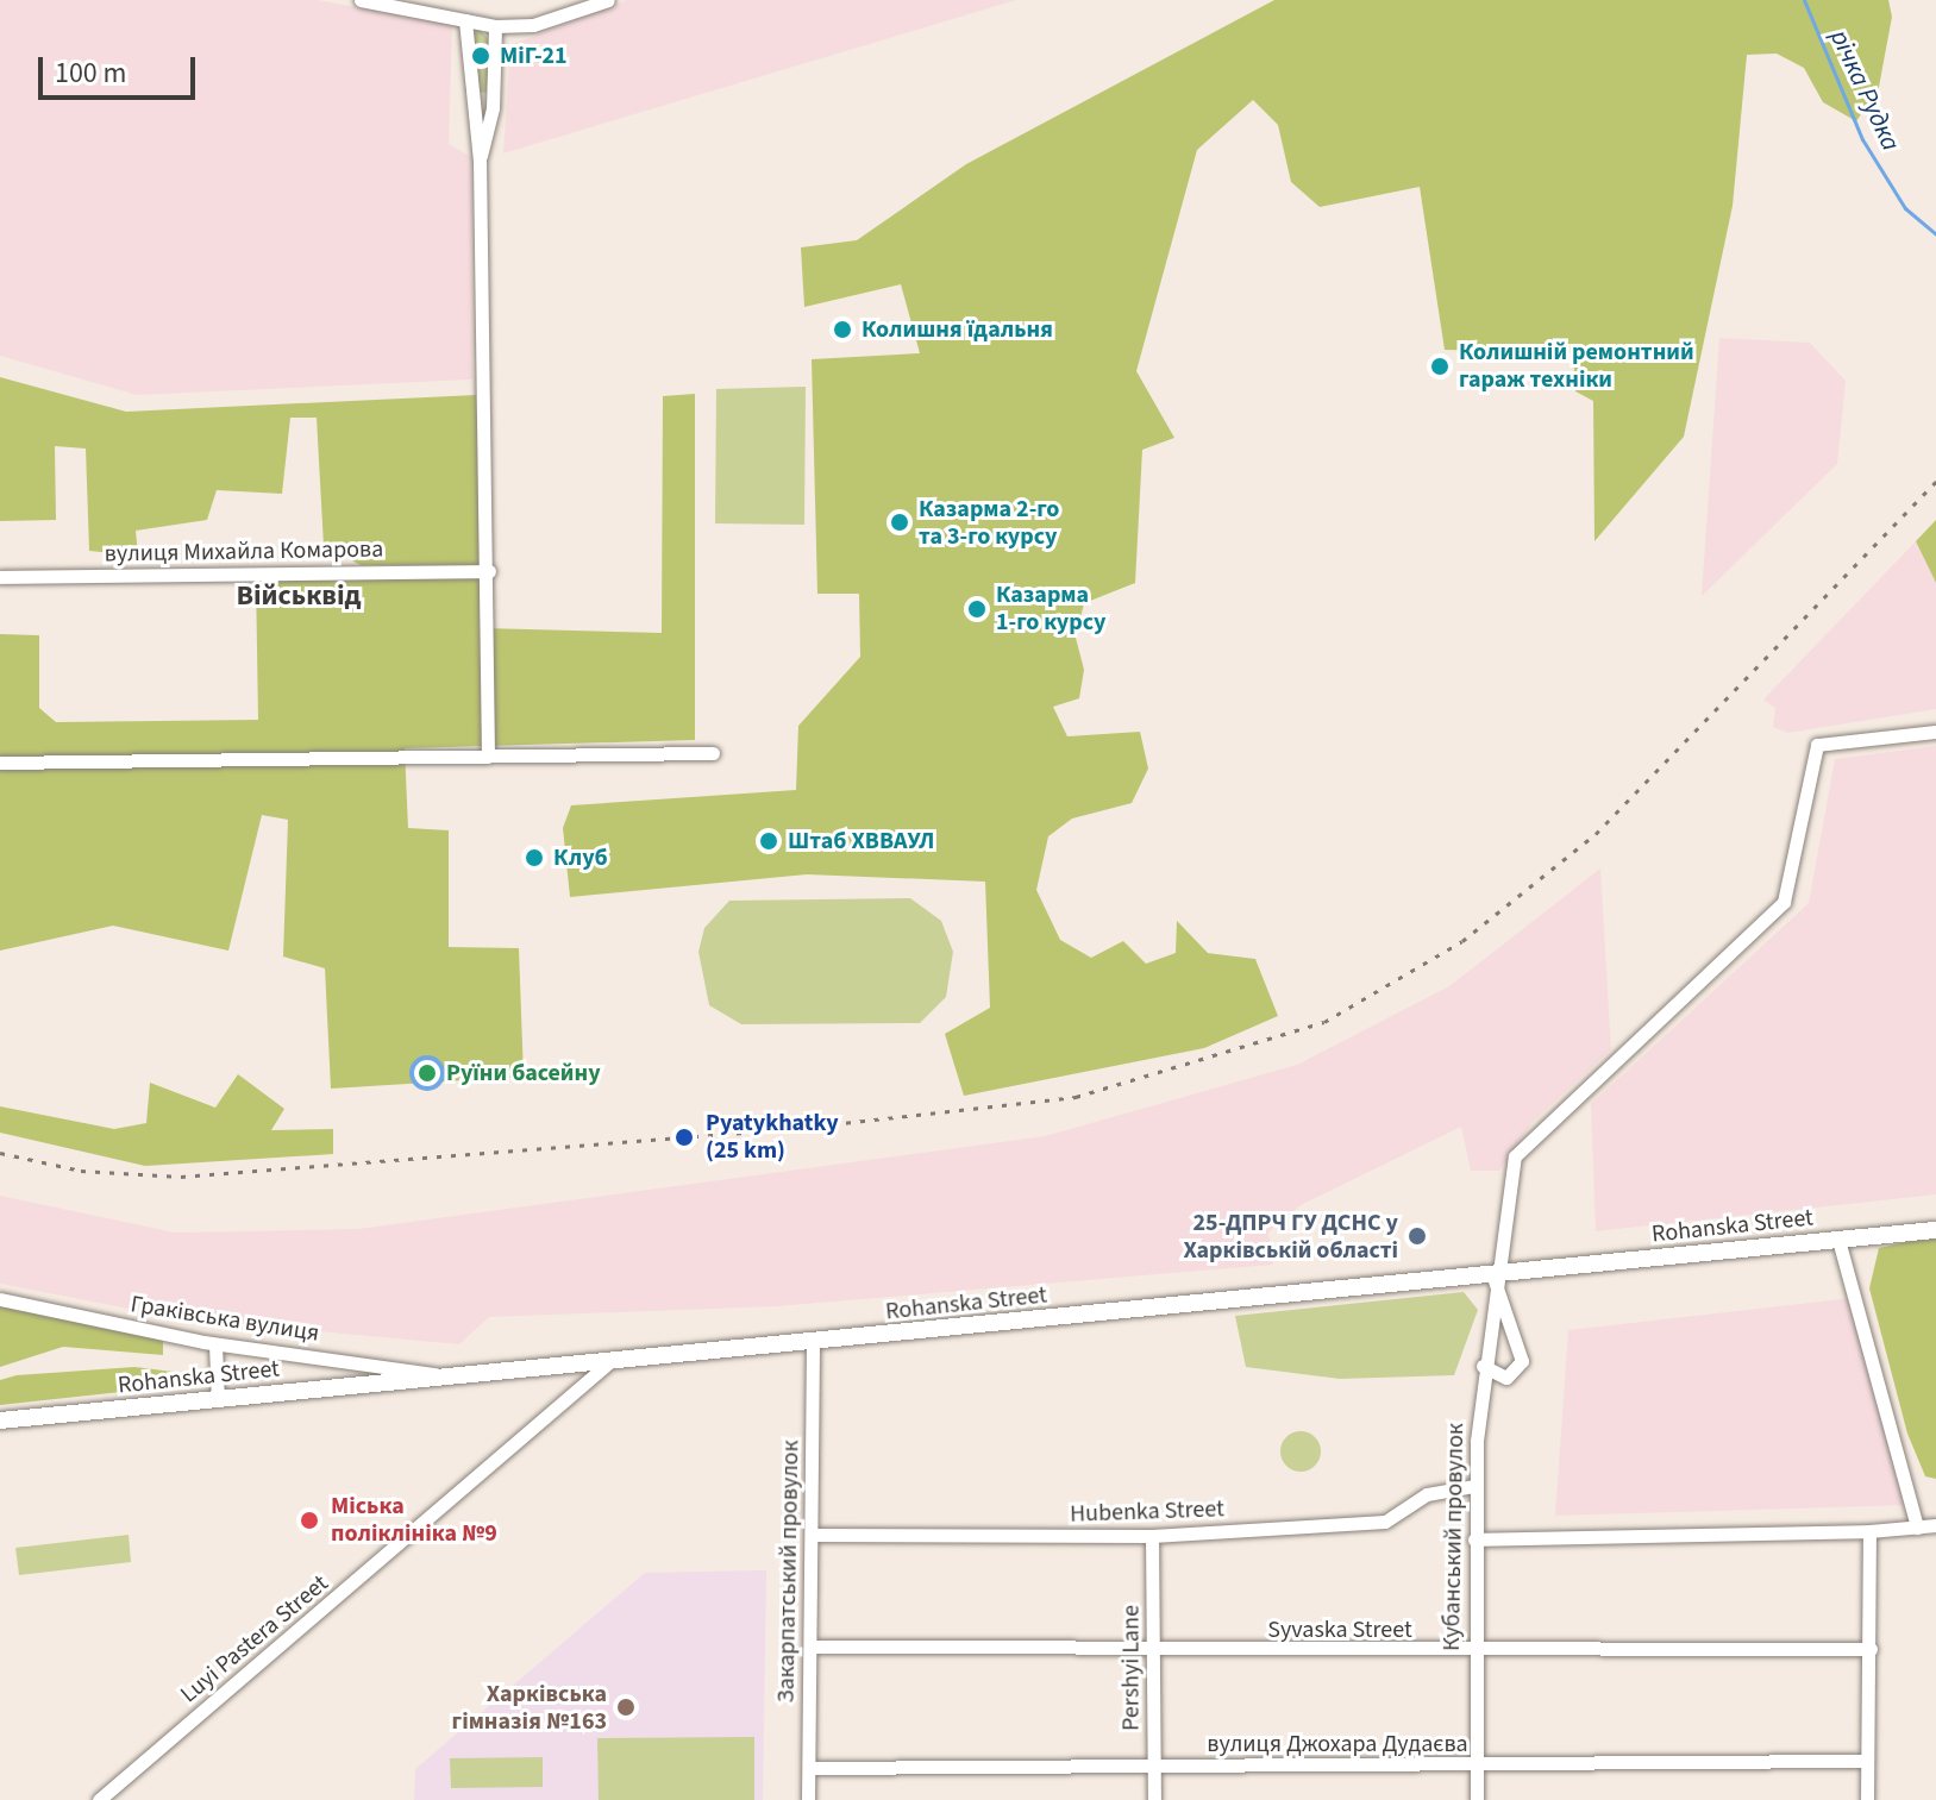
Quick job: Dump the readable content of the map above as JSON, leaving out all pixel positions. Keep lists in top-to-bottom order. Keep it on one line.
{"streets":{"main road":["Rohanska Street"],"street":["вулиця Михайла Комарова","Граківська вулиця","Hubenka Street","Кубанський провулок","Закарпатський провулок","Syvaska Street","Luyi Pastera Street","Pershyi Lane","вулиця Джохара Дудаєва"]},"crossings":[["Rohanska Street","Граківська вулиця"],["Rohanska Street","Кубанський провулок"],["Rohanska Street","Закарпатський провулок"],["Rohanska Street","Luyi Pastera Street"],["Hubenka Street","Кубанський провулок"],["Hubenka Street","Закарпатський провулок"],["Hubenka Street","Pershyi Lane"],["Кубанський провулок","Syvaska Street"],["Кубанський провулок","вулиця Джохара Дудаєва"],["Закарпатський провулок","Syvaska Street"],["Закарпатський провулок","вулиця Джохара Дудаєва"],["Syvaska Street","Pershyi Lane"],["Pershyi Lane","вулиця Джохара Дудаєва"]],"districts":["Військвід"],"water":["річка Рудка"],"places":["МіГ-21","Колишня їдальня","Колишній ремонтний гараж техніки","Казарма 2-го та 3-го курсу","Казарма 1-го курсу","Штаб ХВВАУЛ","Клуб","Руїни басейну","Pyatykhatky (25 km)","25-ДПРЧ ГУ ДСНС у Харківській області","Міська поліклініка №9","Харківська гімназія №163"],"scale_bar":"100 m"}
